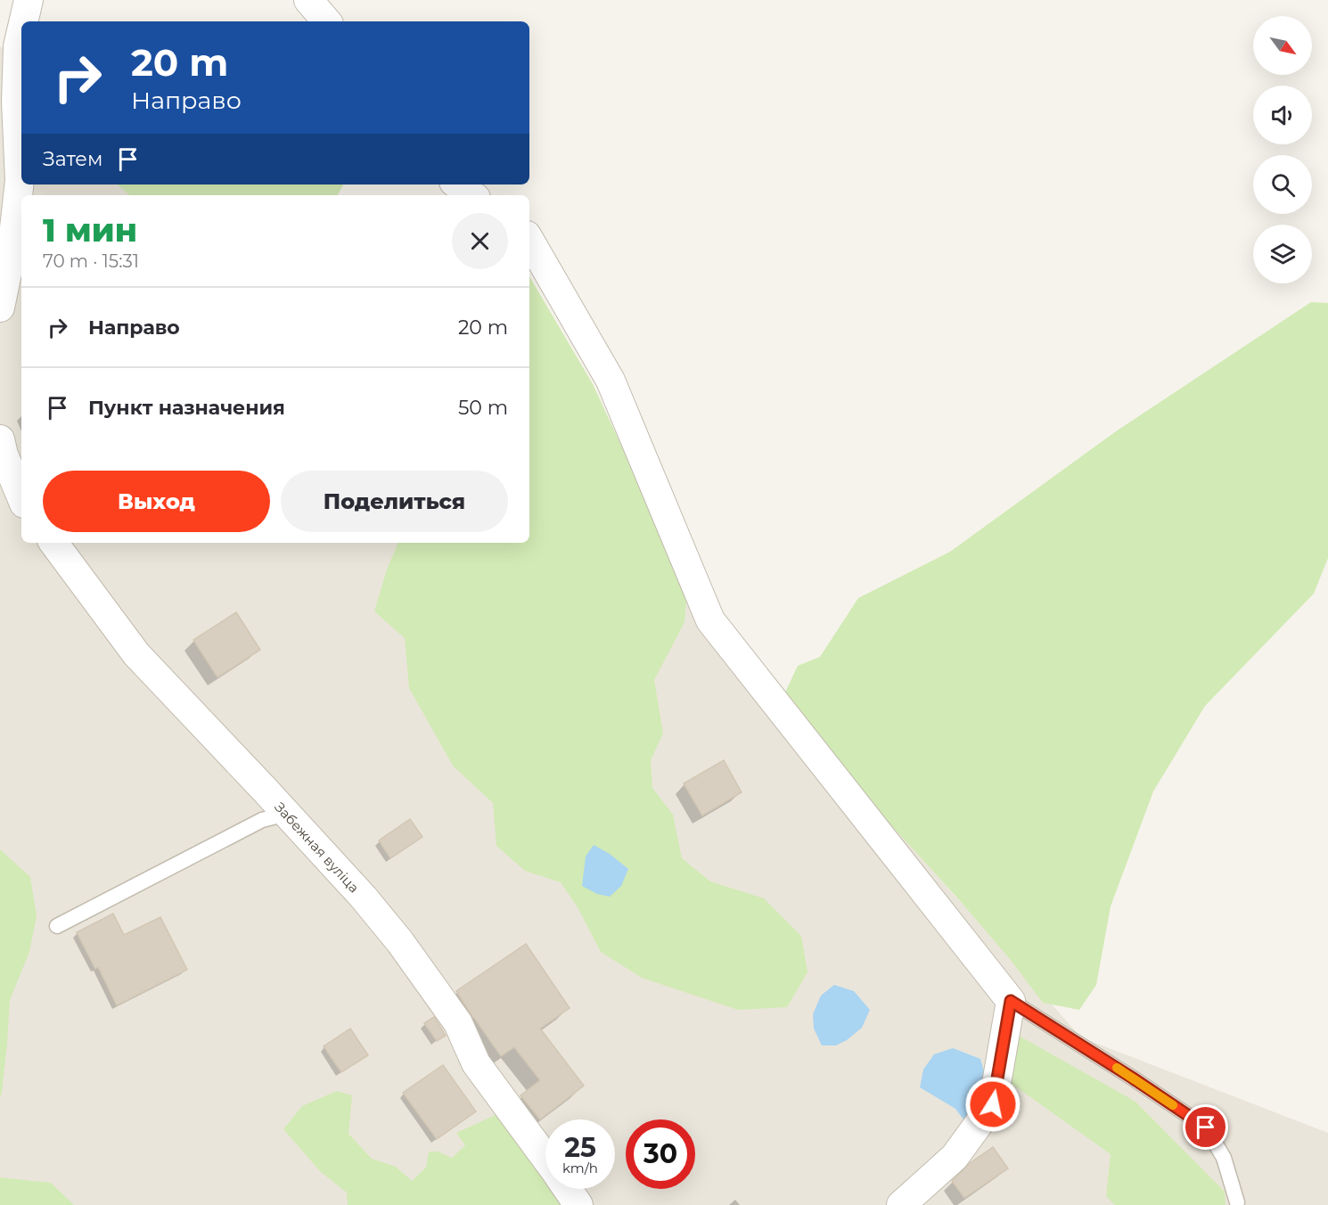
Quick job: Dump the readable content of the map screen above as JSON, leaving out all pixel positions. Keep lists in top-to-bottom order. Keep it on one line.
{"streets":{"street":["Забежная вуліца"]},"north":"bottom right","page":{"turn":["20 m","Направо"],"then":"Затем","heading":["1 мин","70 m · 15:31"],"list":[{"name":"Направо","value":"20 m"},{"name":"Пункт назначения","value":"50 m"}],"buttons":["Выход","Поделиться"],"speed":"25 km/h","limit":"30"}}
